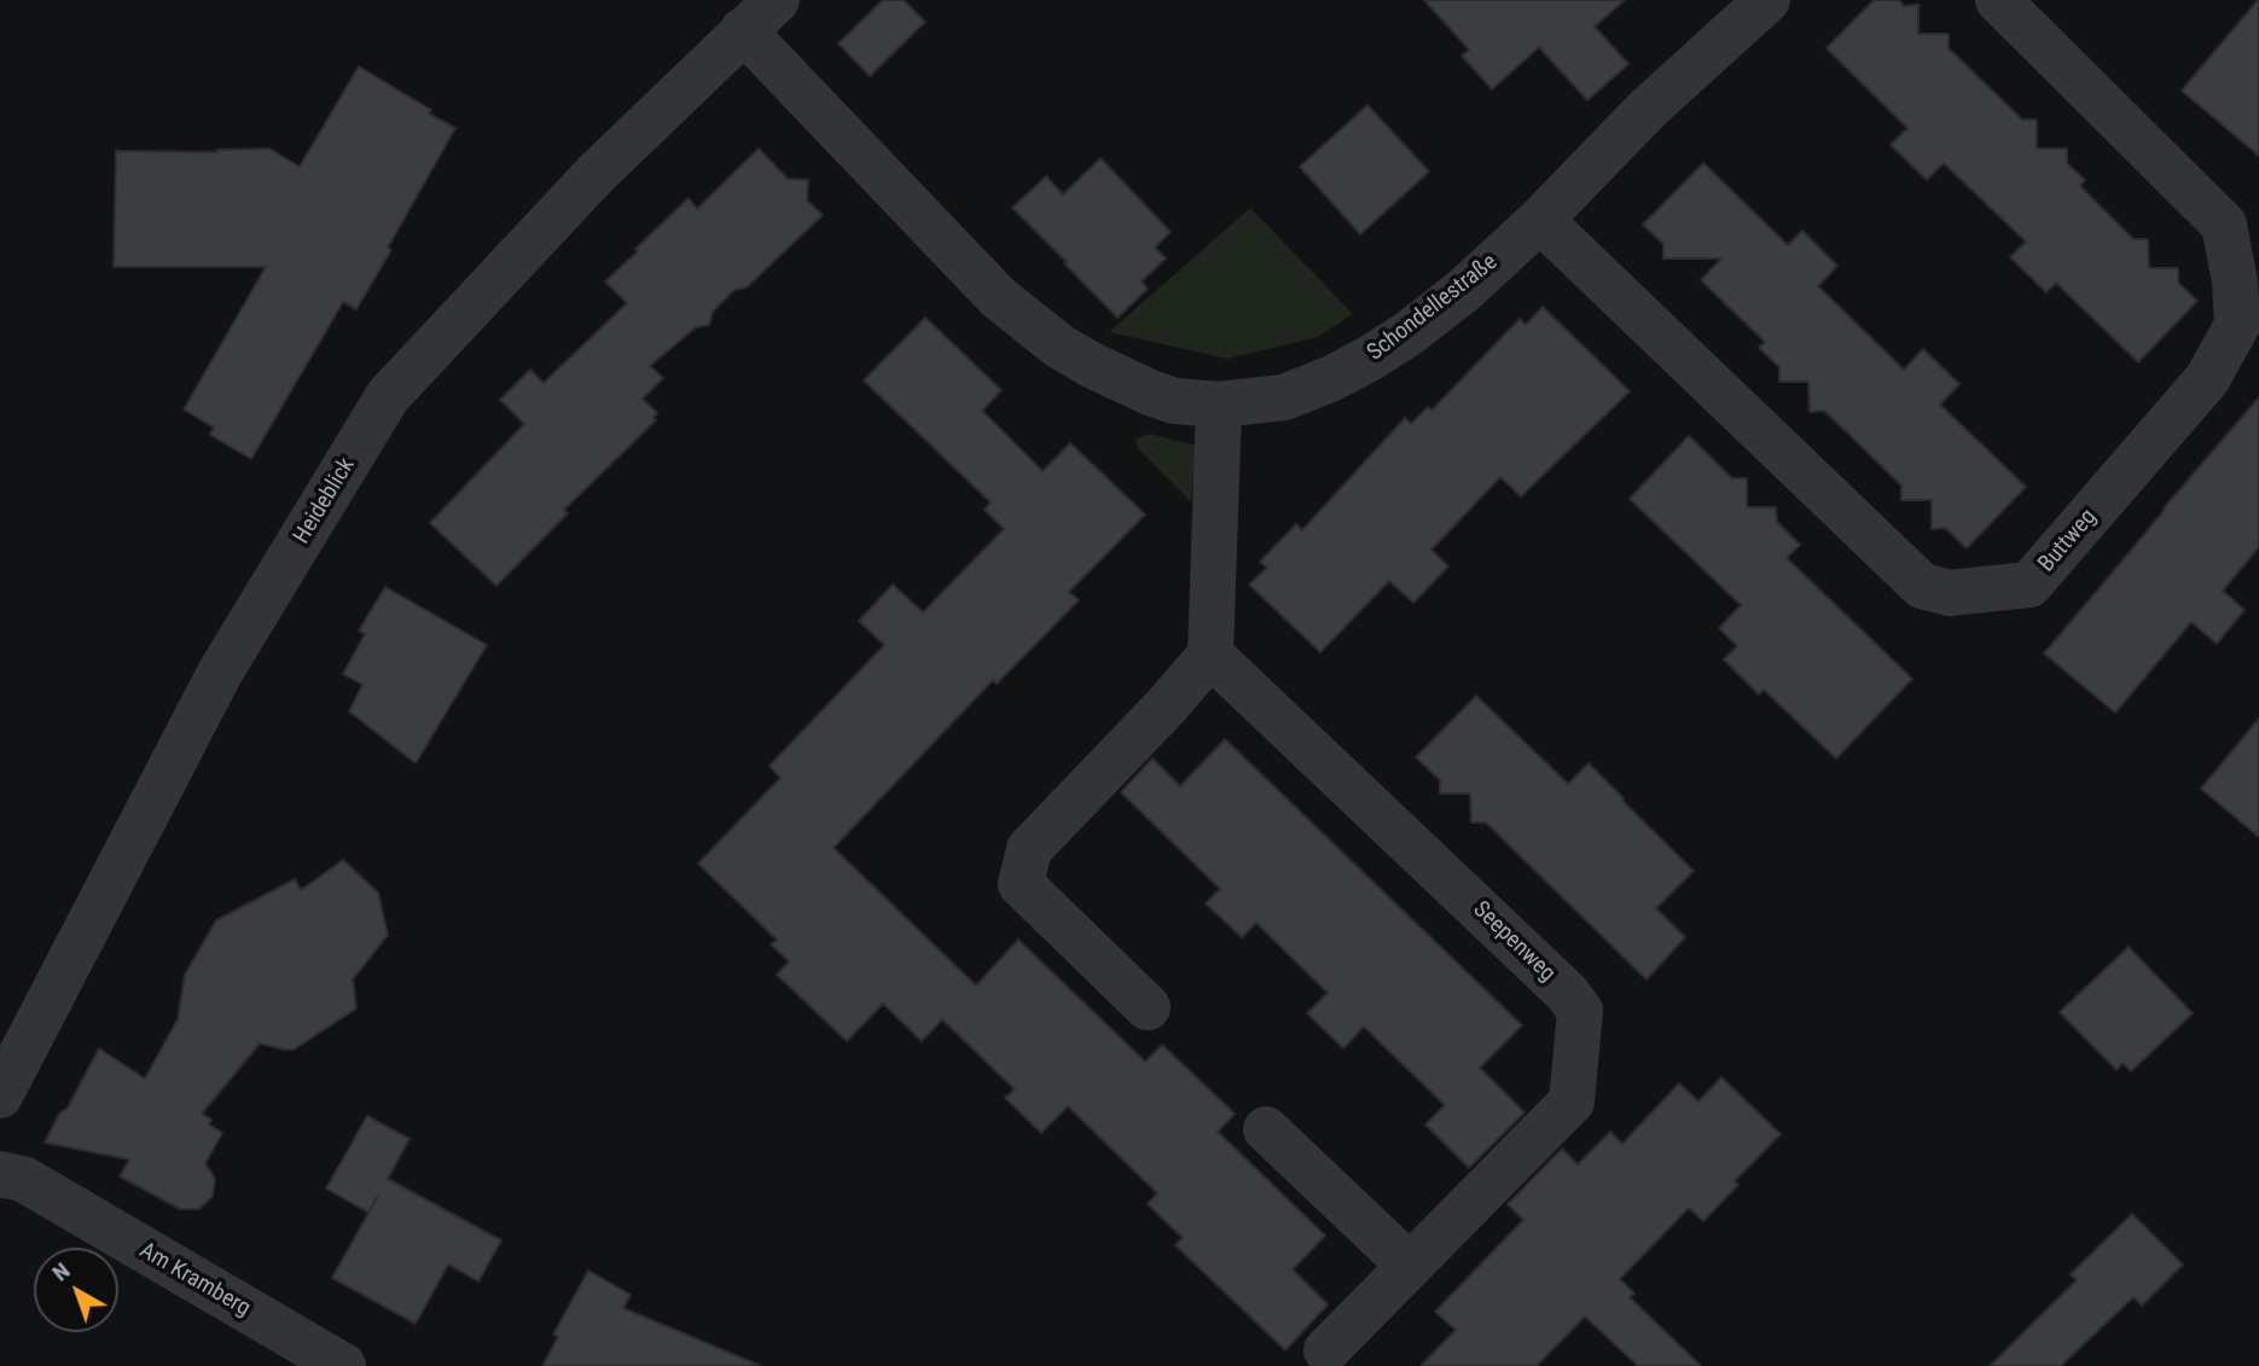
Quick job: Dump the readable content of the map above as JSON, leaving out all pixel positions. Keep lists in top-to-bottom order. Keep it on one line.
{"streets":{"street":["Schondellestraße","Heideblick","Buttweg","Seepenweg","Am Kramberg"]},"crossings":[["Schondellestraße","Heideblick"],["Schondellestraße","Buttweg"]],"north":"top left"}
